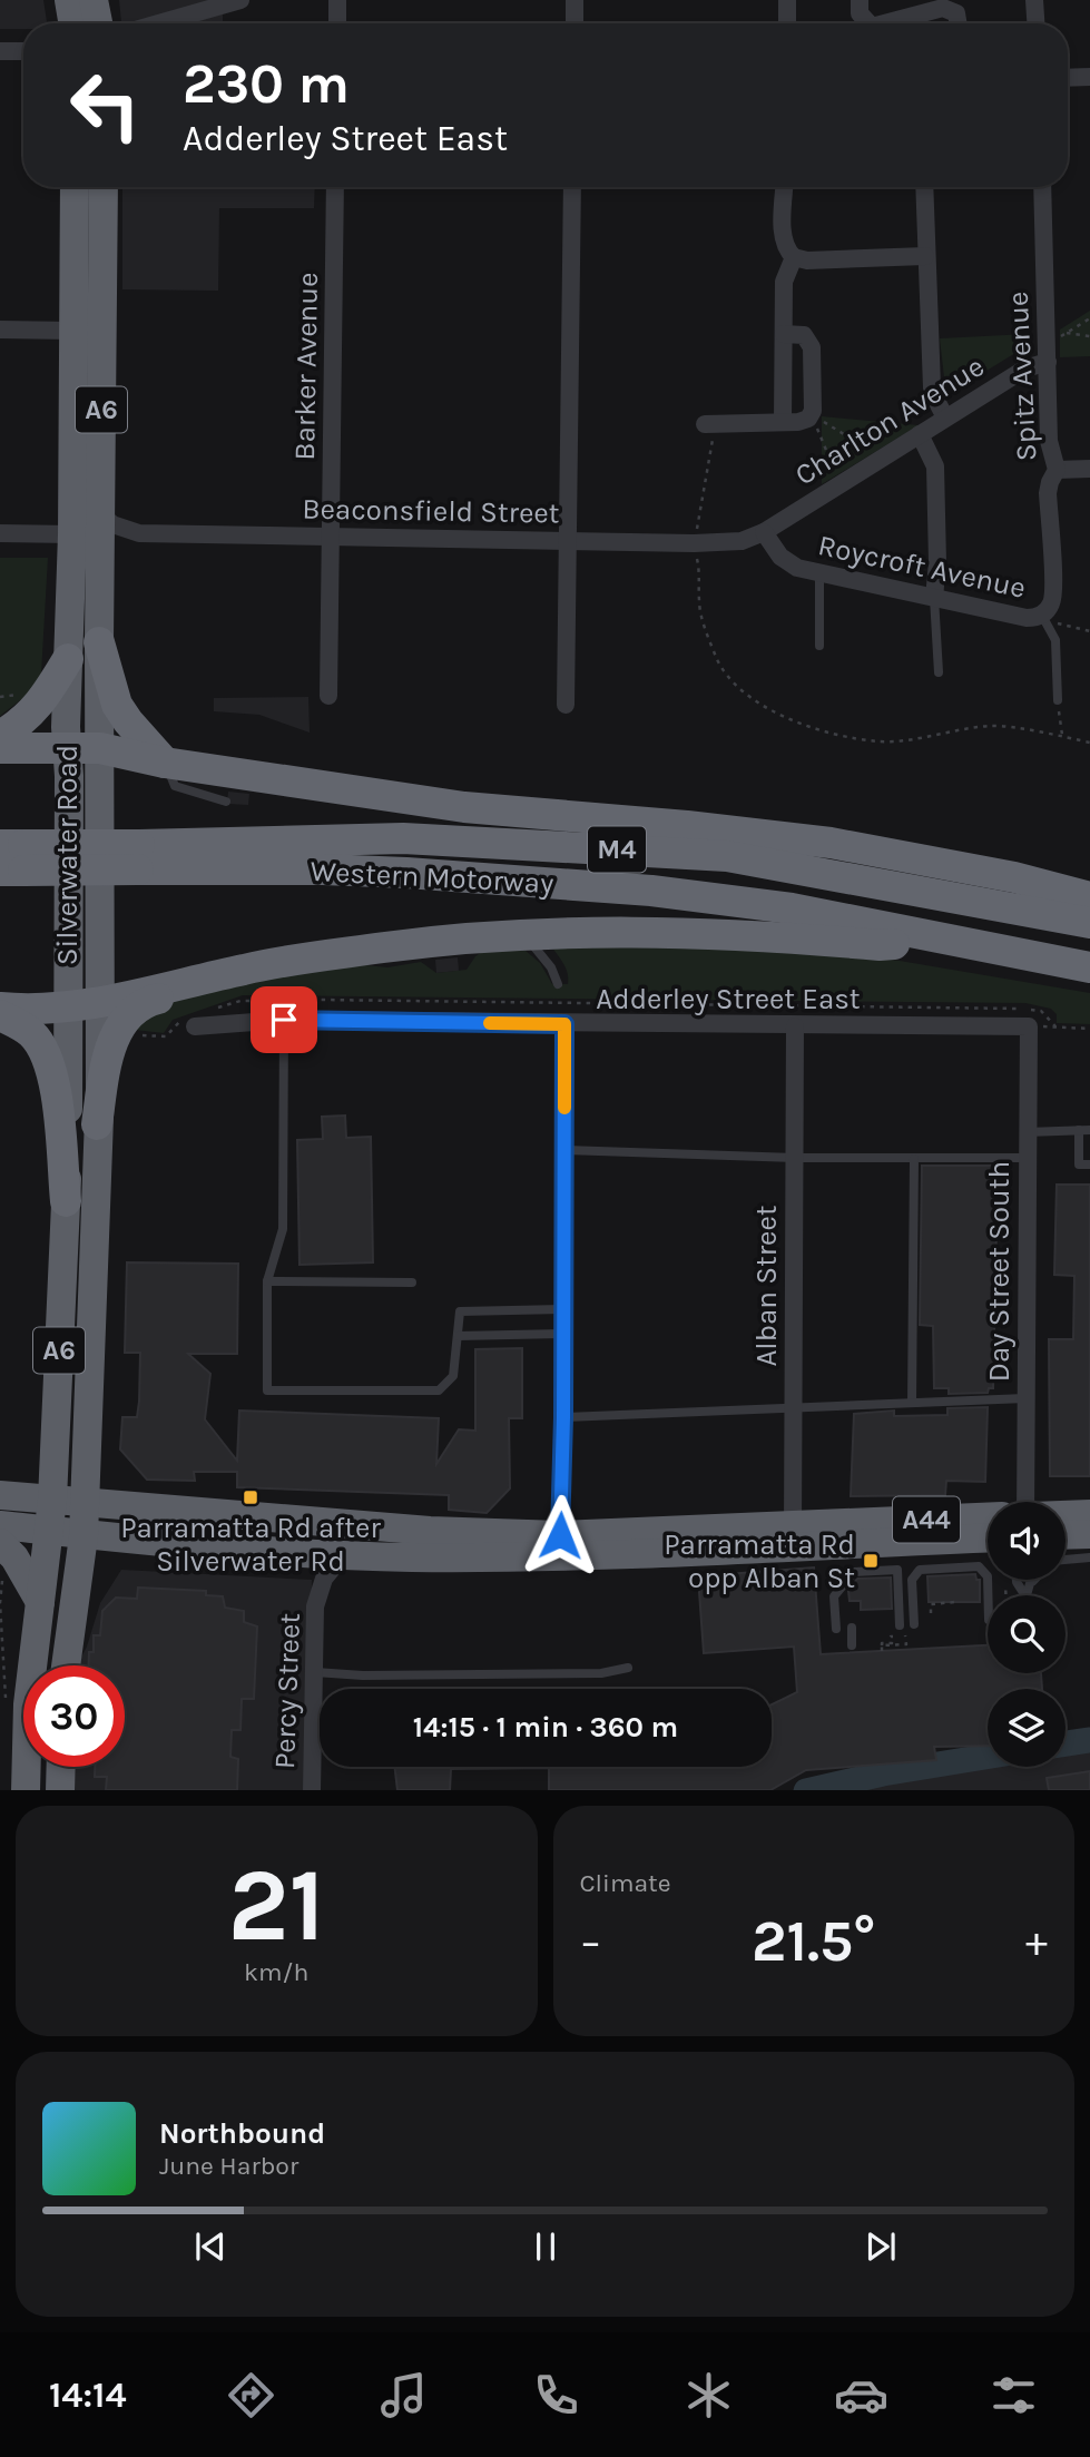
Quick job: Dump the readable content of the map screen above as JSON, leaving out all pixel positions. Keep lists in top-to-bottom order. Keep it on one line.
{"streets":{"highway":["A6","M4","Silverwater Road","Western Motorway","A44"],"street":["Barker Avenue","Spitz Avenue","Charlton Avenue","Beaconsfield Street","Roycroft Avenue","Adderley Street East","Day Street South","Alban Street","Percy Street"]},"crossings":[["Barker Avenue","Beaconsfield Street"],["Spitz Avenue","Charlton Avenue"],["Spitz Avenue","Roycroft Avenue"],["A6","Silverwater Road"],["A6","A44"],["Charlton Avenue","Beaconsfield Street"],["Charlton Avenue","Roycroft Avenue"],["Beaconsfield Street","Roycroft Avenue"],["Beaconsfield Street","Silverwater Road"],["Silverwater Road","A44"],["Adderley Street East","Day Street South"],["Adderley Street East","Alban Street"],["Alban Street","A44"],["A44","Percy Street"]],"places":{"transit":["Parramatta Rd after Silverwater Rd","Parramatta Rd opp Alban St"]},"page":{"turn":["230 m","Adderley Street East"],"limit":"30","trip":"14:15 · 1 min · 360 m","tile":[["21","km/h"],"Climate"],"heat":["−","21.5°","+"],"song":["Northbound","June Harbor"],"tabs":"14:14"}}
